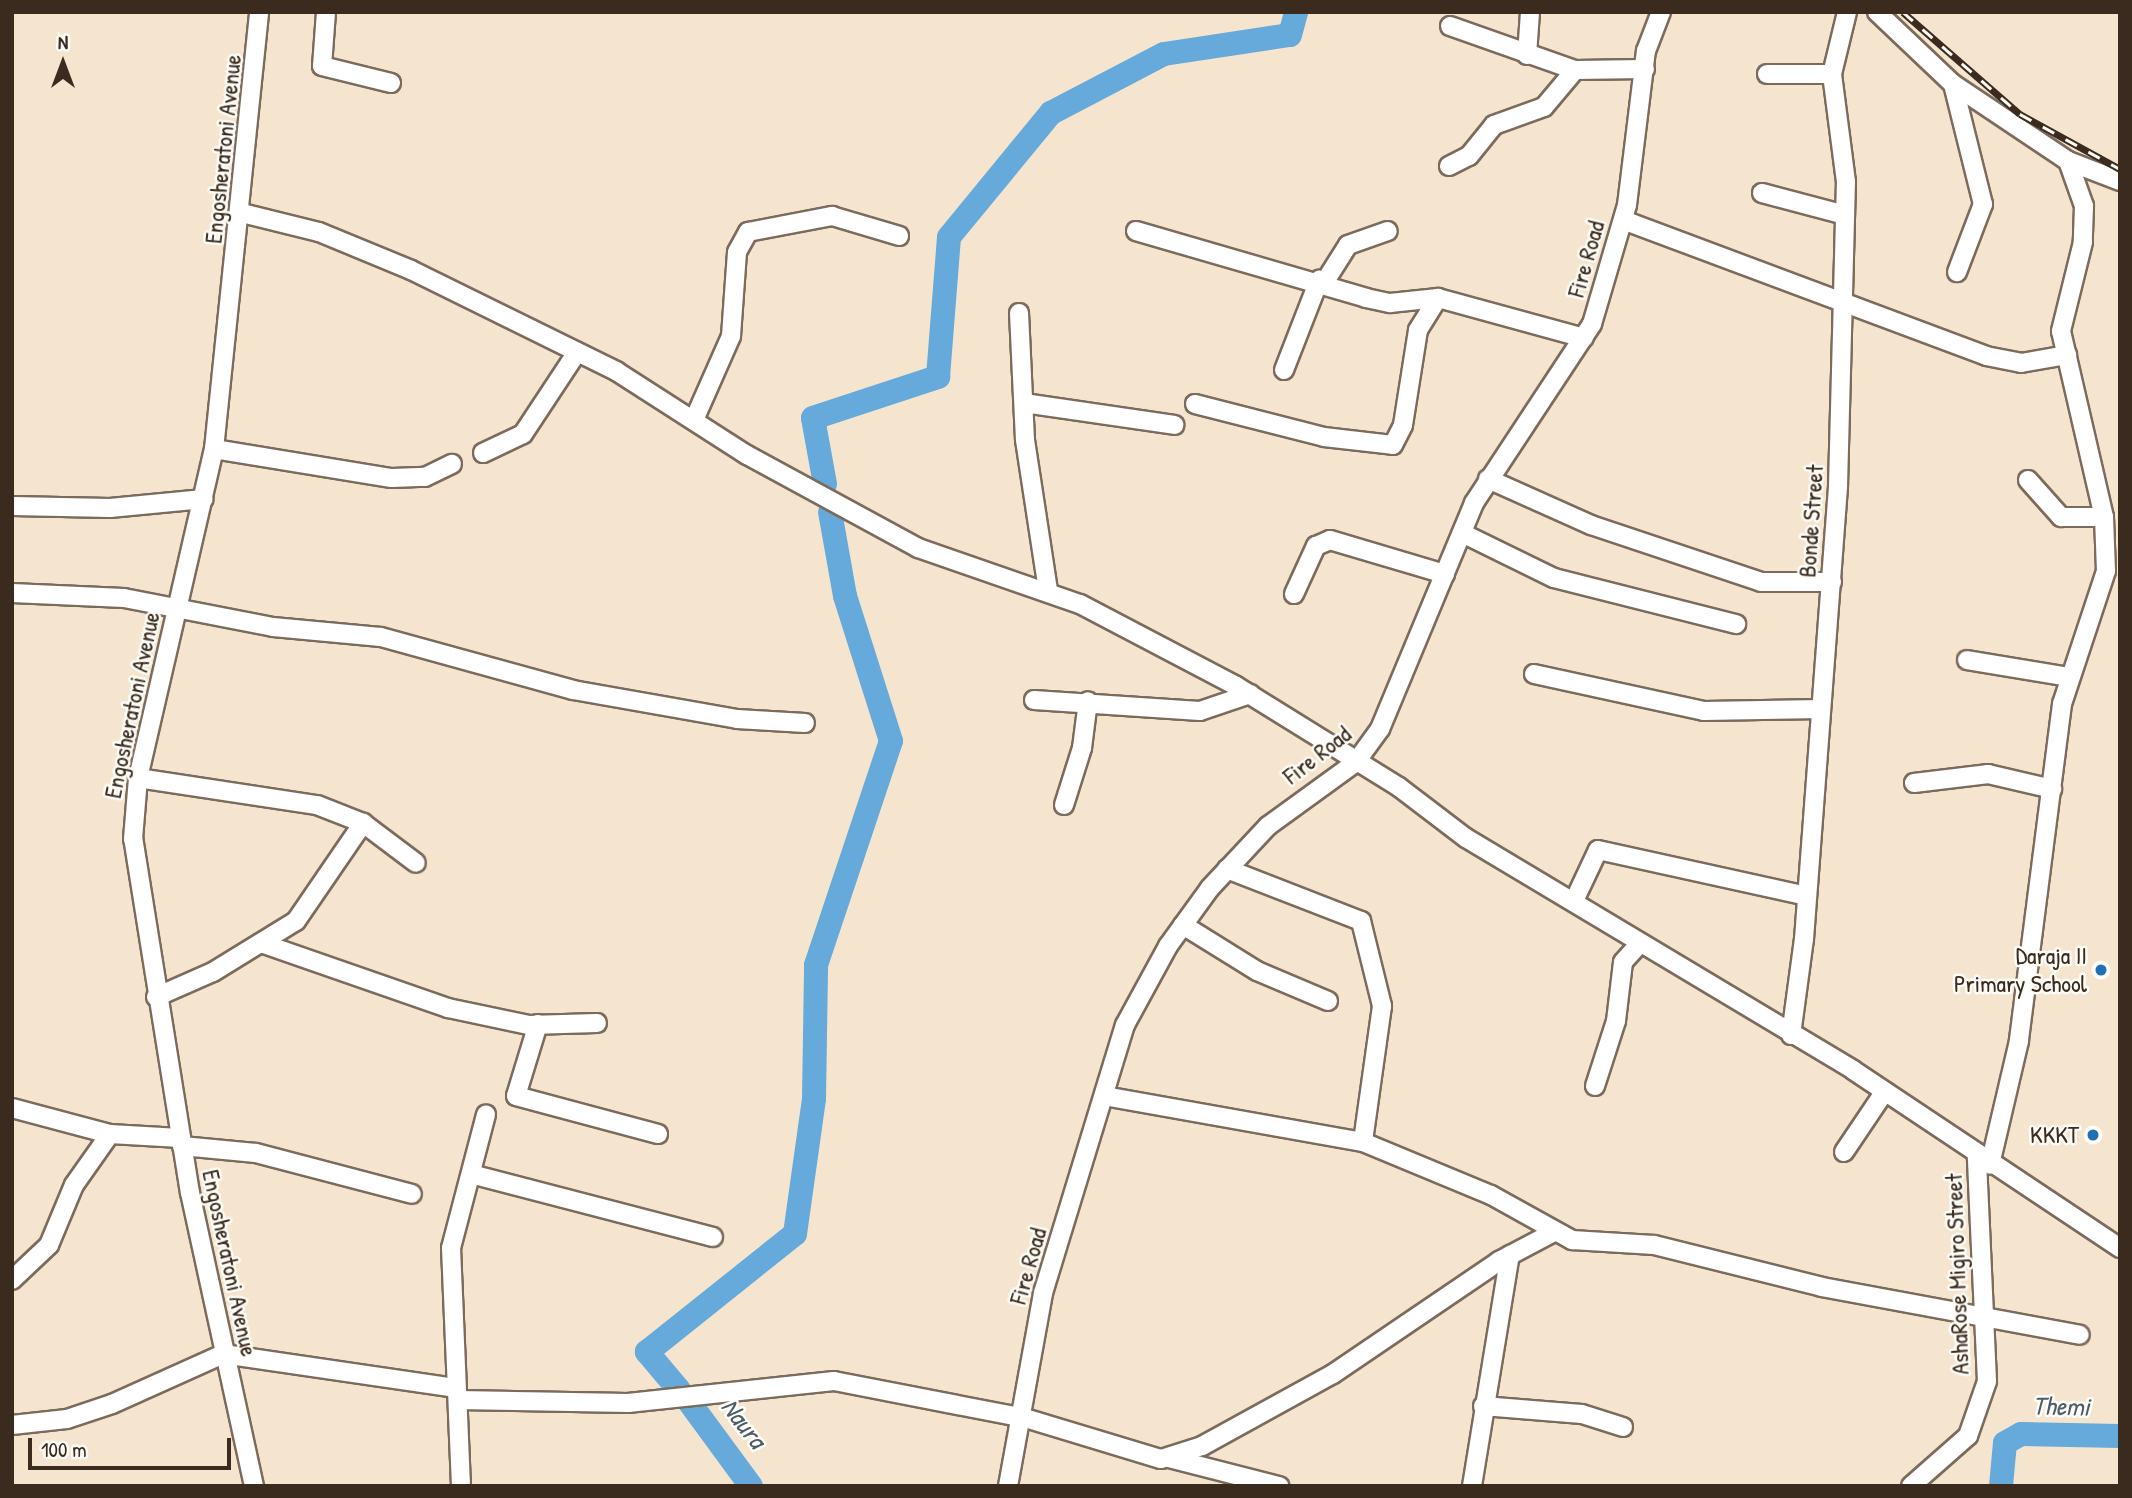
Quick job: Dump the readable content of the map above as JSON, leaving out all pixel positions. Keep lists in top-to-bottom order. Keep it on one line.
{"streets":{"street":["Engosheratoni Avenue","Fire Road","Bonde Street","AshaRose Migiro Street"]},"water":["Themi","Naura"],"places":["Daraja II Primary School","KKKT"],"scale_bar":"100 m","north":"top"}
